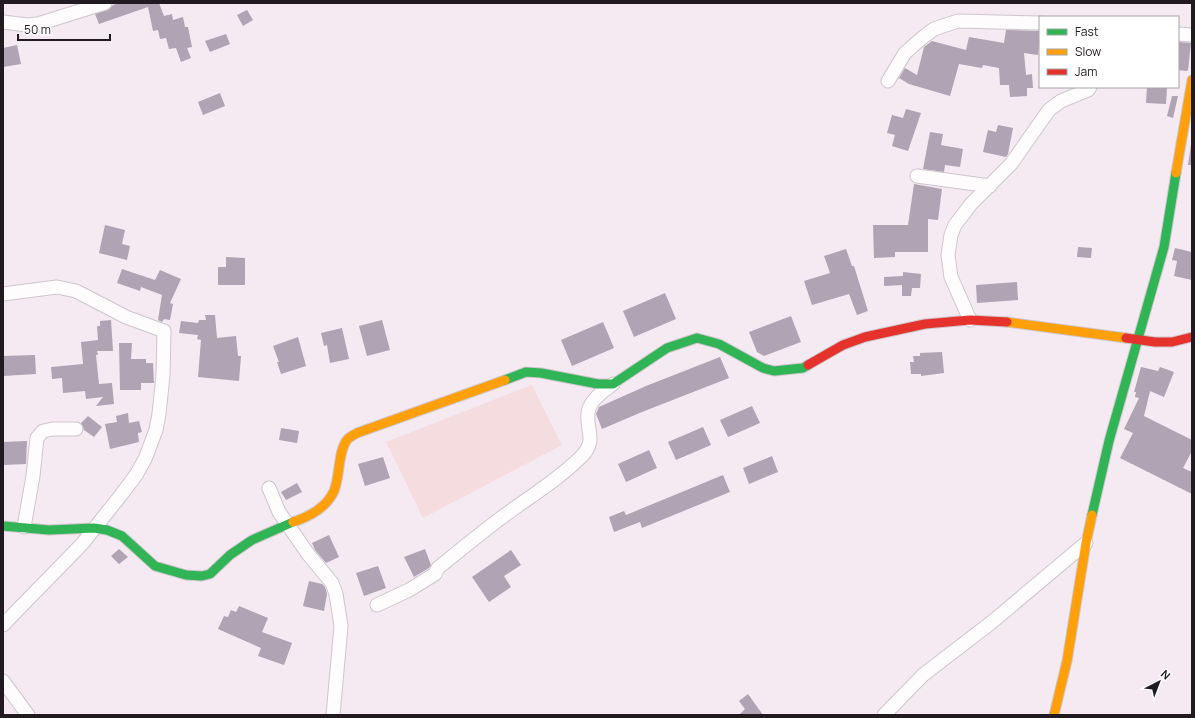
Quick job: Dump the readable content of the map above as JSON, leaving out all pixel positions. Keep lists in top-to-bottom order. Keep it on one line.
{"legend":["Fast","Slow","Jam"],"scale_bar":"50 m","north":"top right"}
